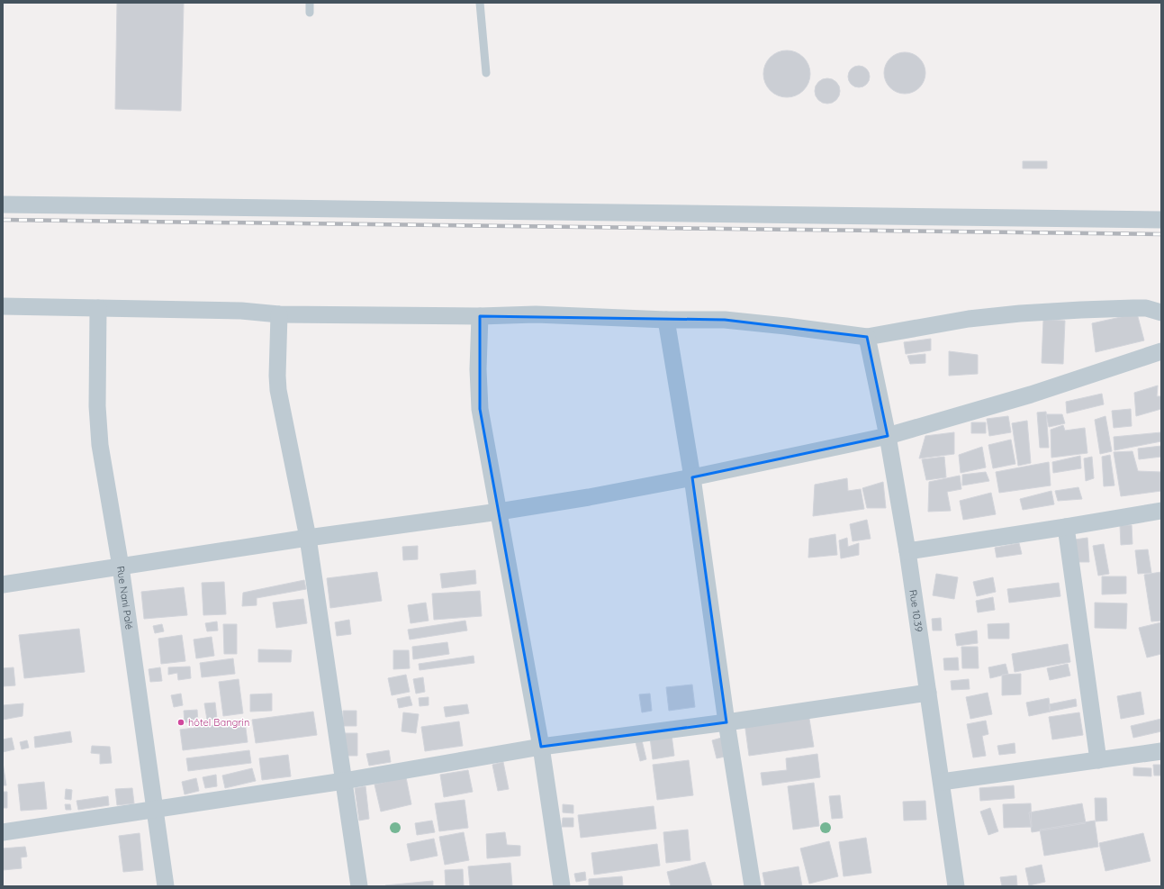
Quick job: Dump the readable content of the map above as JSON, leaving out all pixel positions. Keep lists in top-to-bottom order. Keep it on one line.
{"streets":{"street":["Rue Nani Palé","Rue 10.39"]},"places":["hôtel Bangrin"]}
